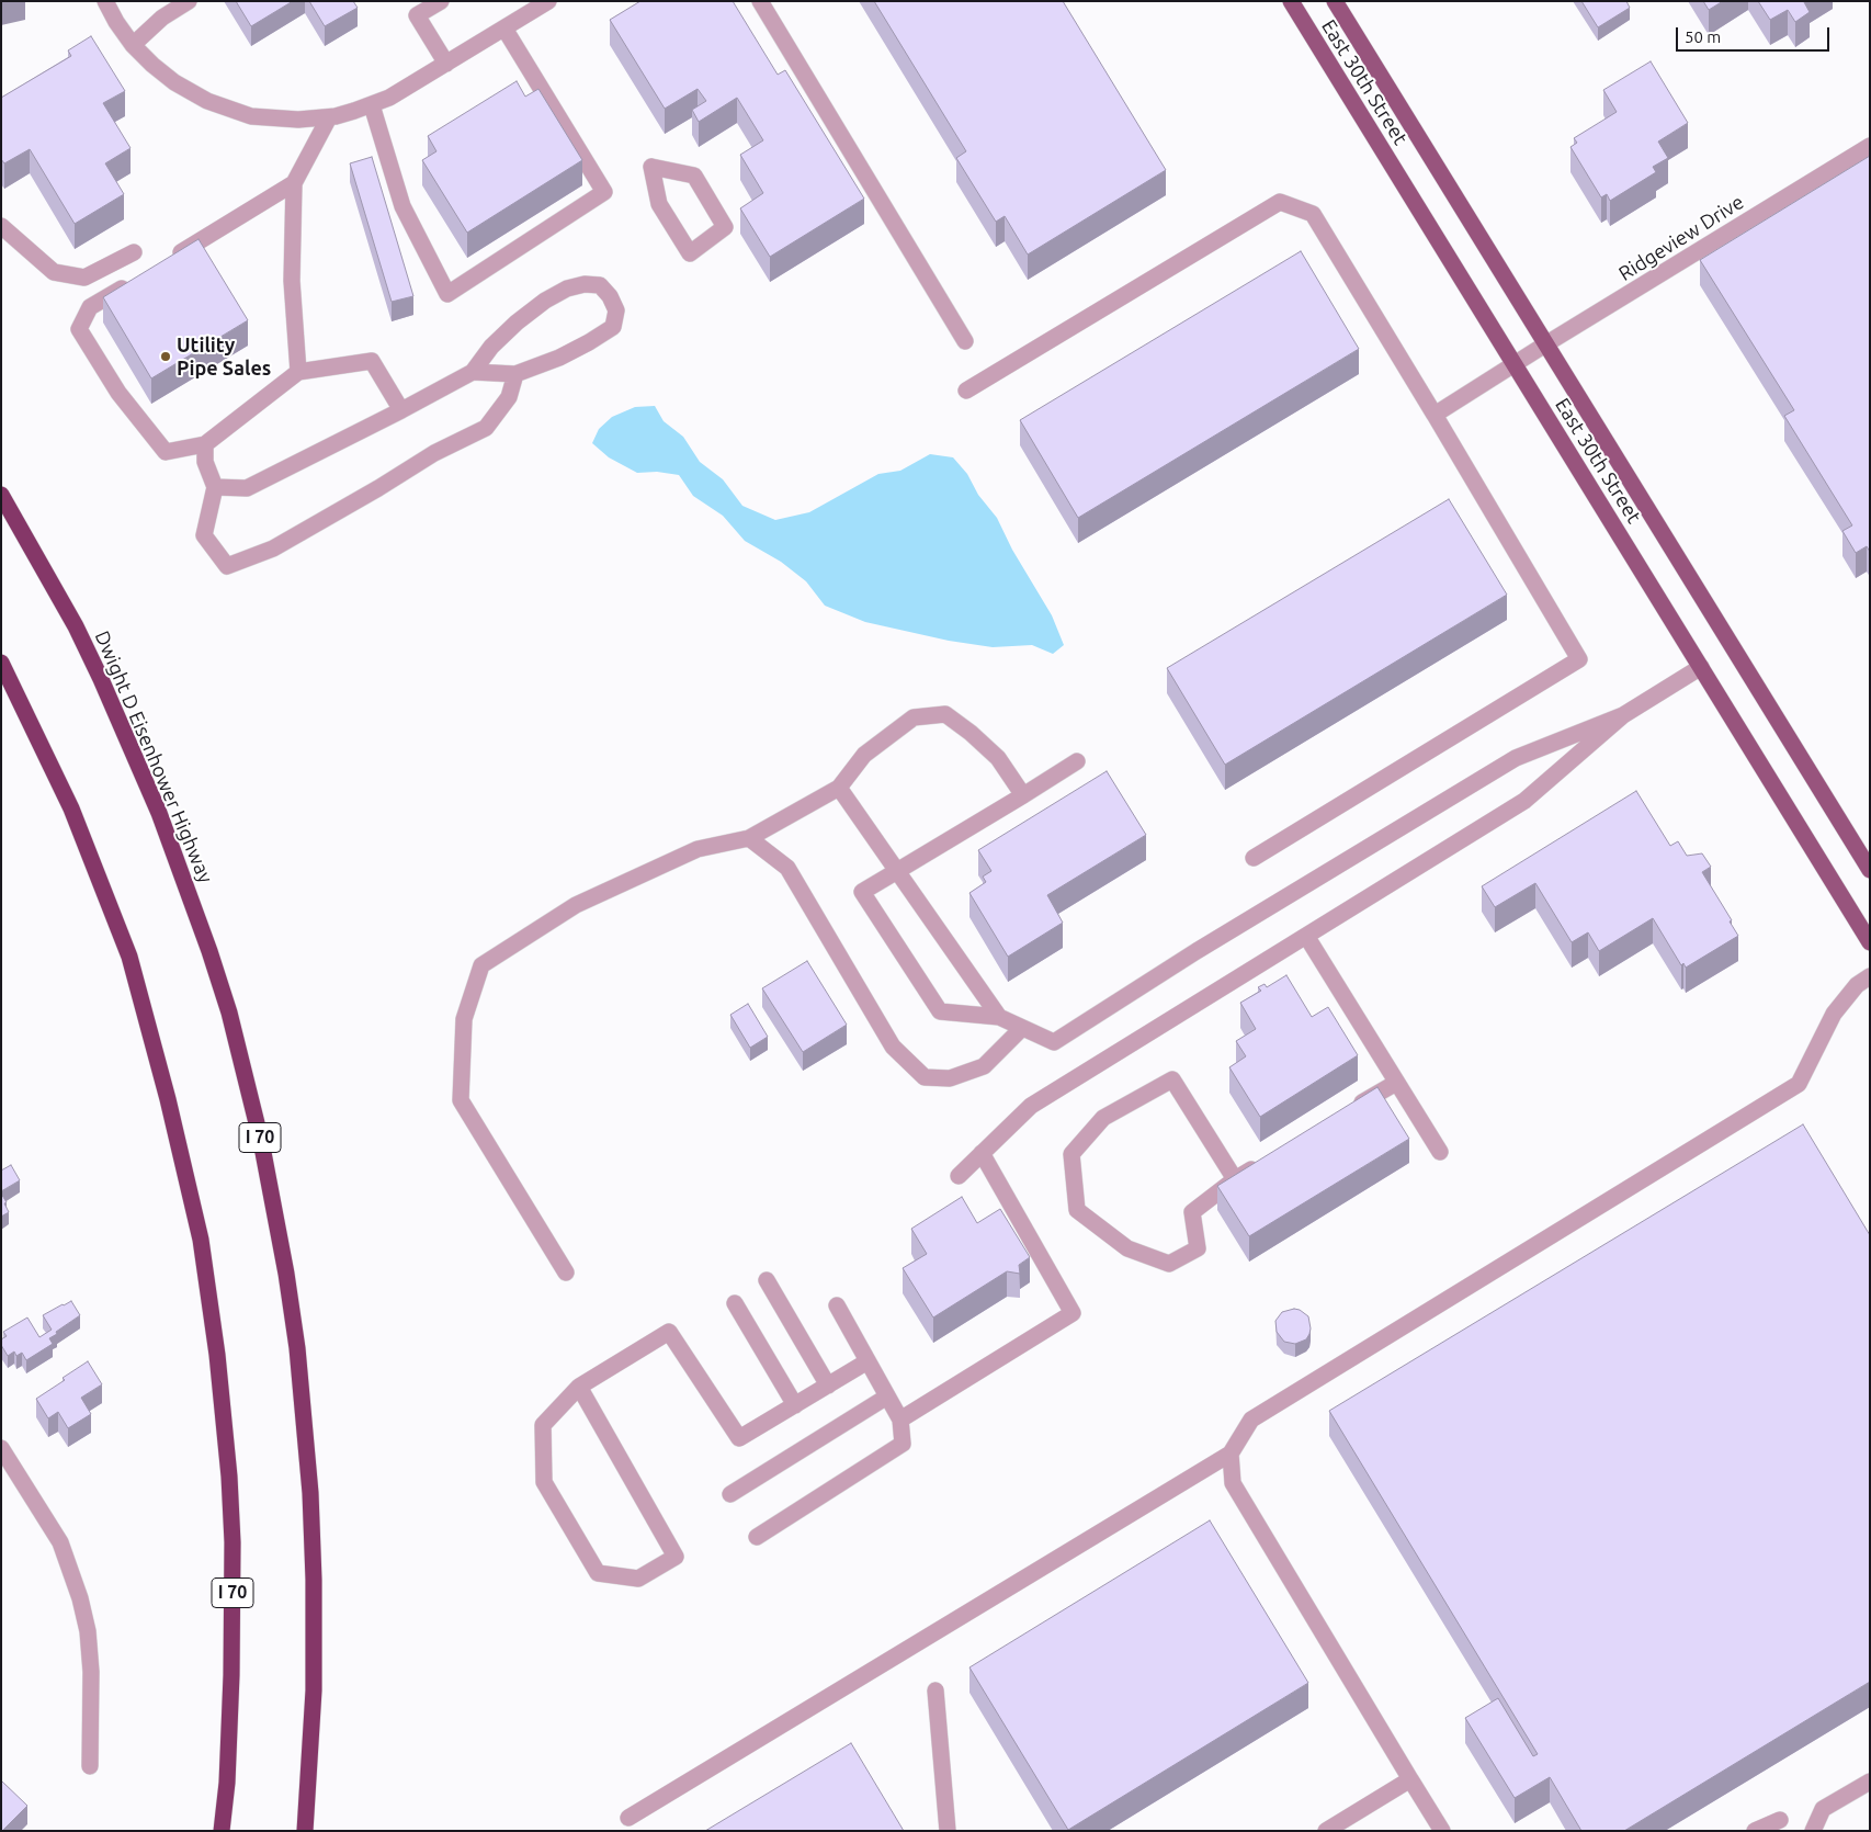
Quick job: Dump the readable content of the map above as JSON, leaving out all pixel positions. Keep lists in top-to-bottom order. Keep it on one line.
{"streets":{"highway":["Dwight D Eisenhower Highway","I 70"],"main road":["East 30th Street"],"street":["Ridgeview Drive"]},"crossings":[["East 30th Street","Ridgeview Drive"]],"places":["Utility Pipe Sales"],"scale_bar":"50 m"}
